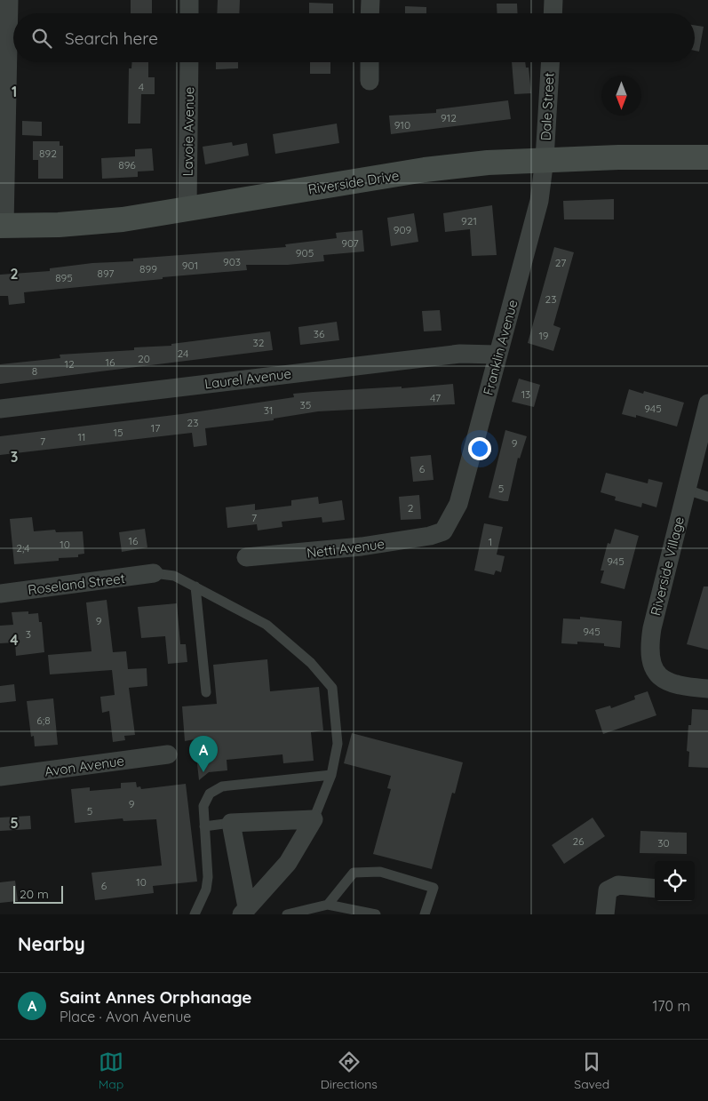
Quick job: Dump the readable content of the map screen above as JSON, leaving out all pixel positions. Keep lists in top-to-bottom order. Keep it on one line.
{"streets":{"main road":["Riverside Drive"],"street":["Dale Street","Lavoie Avenue","Franklin Avenue","Laurel Avenue","Netti Avenue","Riverside Village","Roseland Street","Avon Avenue"]},"crossings":[["Dale Street","Riverside Drive"],["Dale Street","Franklin Avenue"],["Lavoie Avenue","Riverside Drive"],["Riverside Drive","Franklin Avenue"],["Franklin Avenue","Laurel Avenue"],["Franklin Avenue","Netti Avenue"]],"house_numbers":["4","912","910","892","896","921","909","907","905","903","27","901","899","897","895","23","36","19","32","24","20","16","12","8","13","47","35","945","31","23","17","15","11","7","9","6","5","2","7","16","1","10","2;4","945","9","945","3","6;8","9","5","26","30","10","6"],"scale_bar":"20 m","north":"bottom","page":{"search":"Search here","pins":"A","scale":"20 m","heading":"Nearby","list":[{"mark":"A","name":"Saint Annes Orphanage","note":"Place · Avon Avenue","value":"170 m"}],"nav":["Map","Directions","Saved"]},"grid":{"rows":["1","2","3","4","5"]}}
